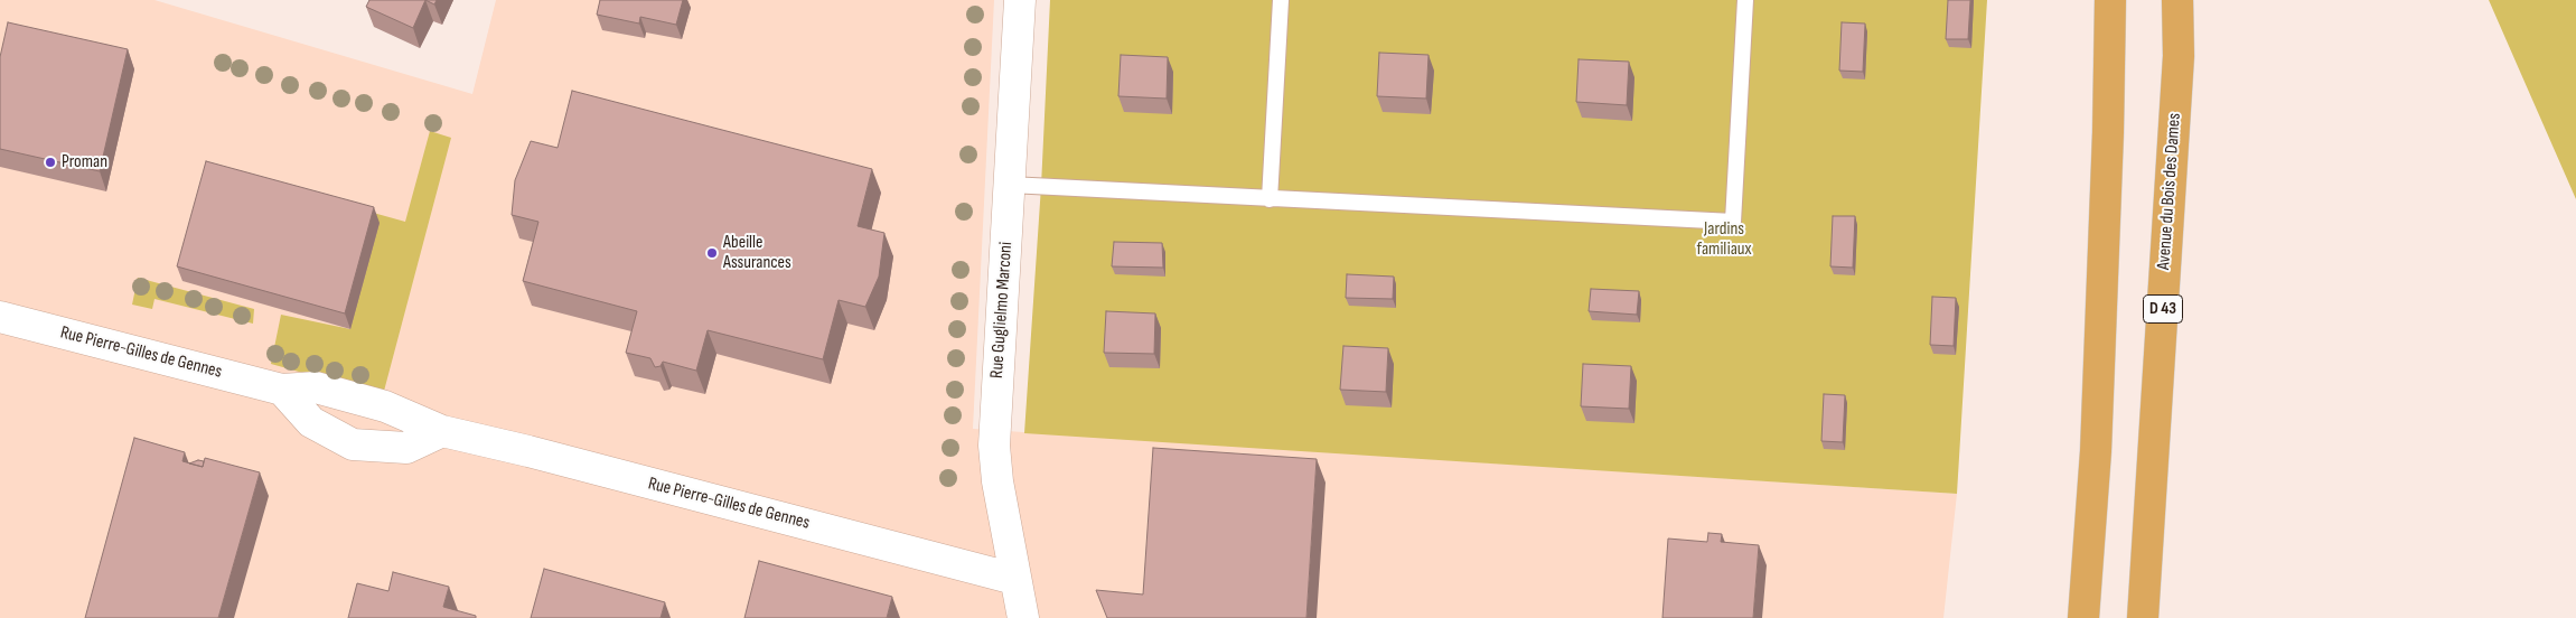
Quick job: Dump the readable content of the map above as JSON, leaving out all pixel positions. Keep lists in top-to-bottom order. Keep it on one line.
{"streets":{"highway":["Avenue du Bois des Dames","D 43"],"street":["Rue Guglielmo Marconi","Rue Pierre-Gilles de Gennes"]},"crossings":[["Rue Guglielmo Marconi","Rue Pierre-Gilles de Gennes"]],"parks":["Jardins familiaux"],"places":["Proman","Abeille Assurances"]}
